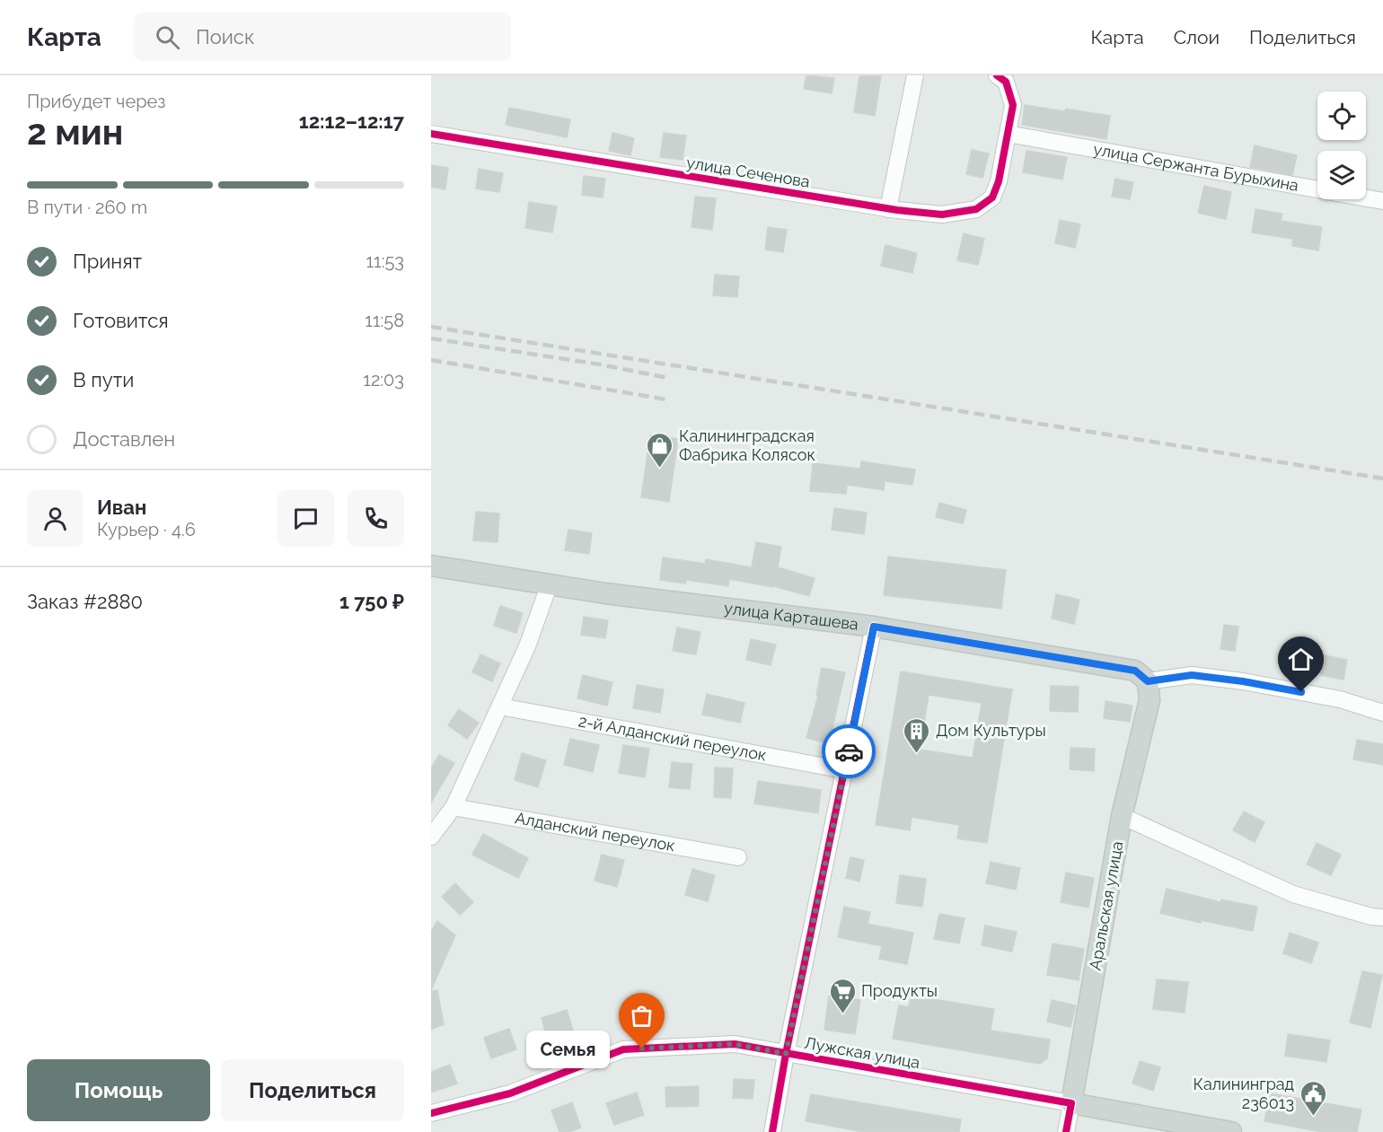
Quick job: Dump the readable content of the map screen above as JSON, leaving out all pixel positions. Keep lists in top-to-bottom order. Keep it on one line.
{"streets":{"main road":["улица Карташева","Аральская улица","Лужская улица"],"street":["улица Сержанта Бурыхина","улица Сеченова","2-й Алданский переулок","Алданский переулок"]},"crossings":[["улица Сержанта Бурыхина","улица Сеченова"],["улица Карташева","Аральская улица"],["Аральская улица","Лужская улица"]],"places":{"shop":["Калининградская Фабрика Колясок"],"building":["Дом Культуры"],"supermarket":["Продукты"],"other":["Семья"],"public building":["Калининград 236013"]},"page":{"header":"Карта","search":"Поиск","nav":["Карта","Слои","Поделиться"],"heading":["2 мин","Прибудет через","12:12–12:17"],"panel":["Иван","Курьер · 4.6","Заказ #2880","1 750 ₽"],"bar":"В пути · 260 m","list":[["Принят","11:53"],["Готовится","11:58"],["В пути","12:03"],"Доставлен"],"bubble":"Семья","buttons":["Помощь","Поделиться"]}}
